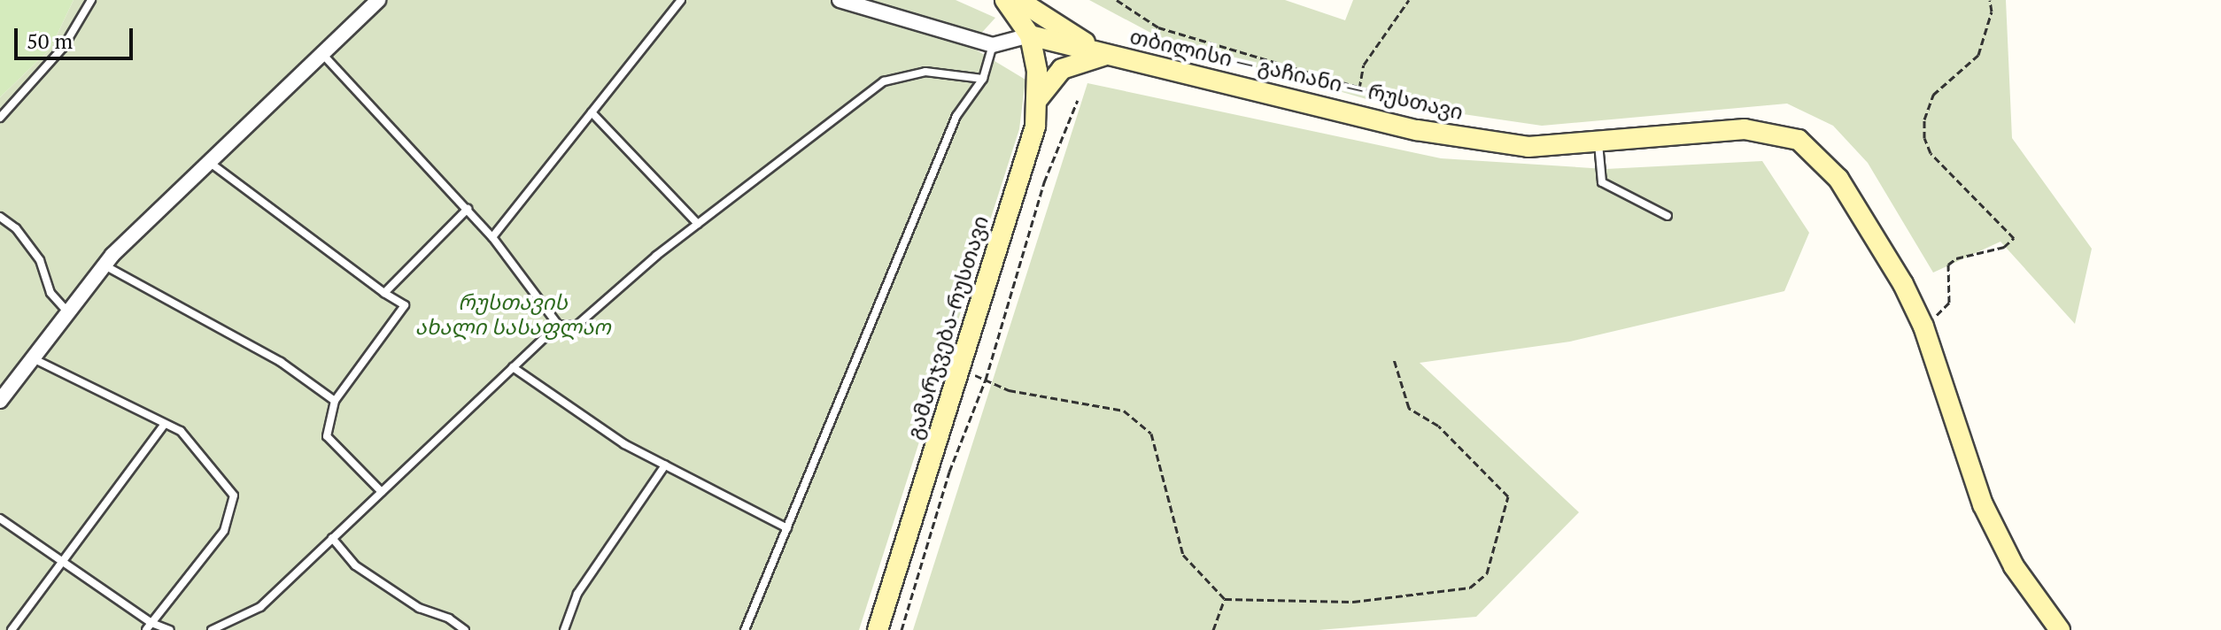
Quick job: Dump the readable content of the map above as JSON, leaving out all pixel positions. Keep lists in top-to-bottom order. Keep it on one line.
{"streets":{"main road":["თბილისი — გაჩიანი — რუსთავი","გამარჯვება-რუსთავი"]},"crossings":[["თბილისი — გაჩიანი — რუსთავი","გამარჯვება-რუსთავი"]],"parks":["რუსთავის ახალი სასაფლაო"],"scale_bar":"50 m"}
